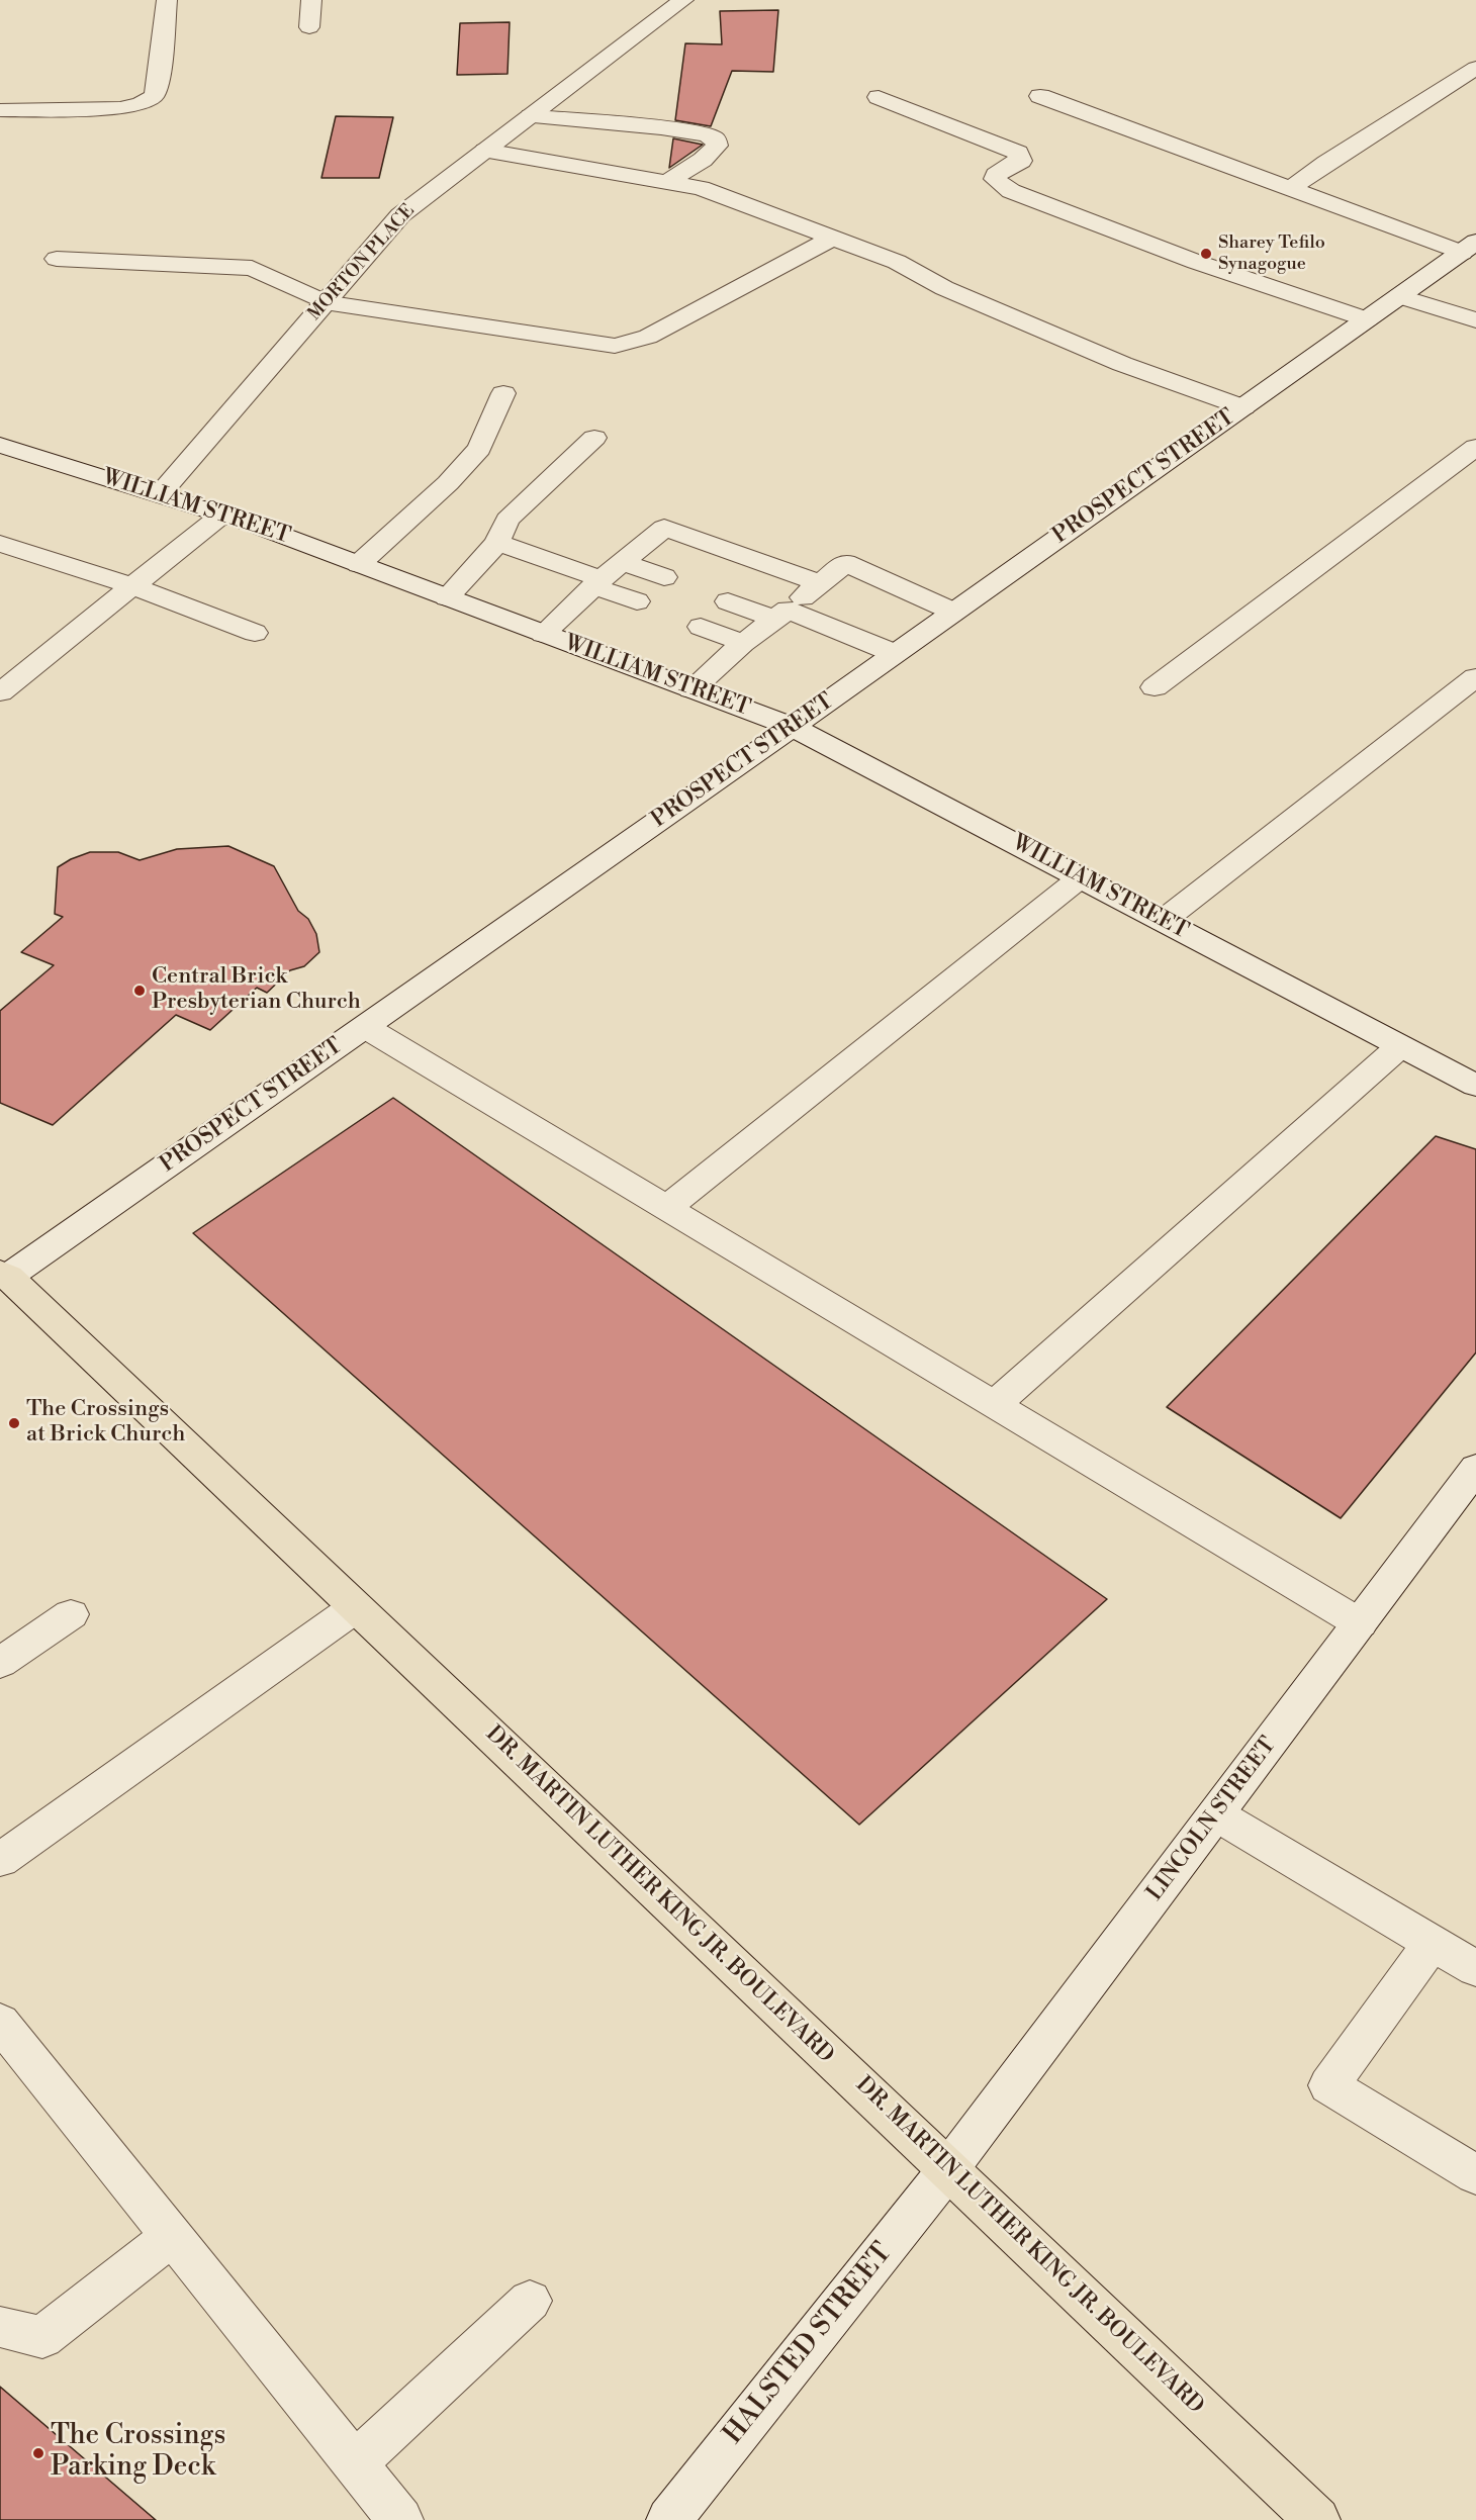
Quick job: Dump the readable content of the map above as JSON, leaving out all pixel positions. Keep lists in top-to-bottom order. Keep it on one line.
{"streets":{"main road":["DR. MARTIN LUTHER KING JR. BOULEVARD"],"street":["MORTON PLACE","PROSPECT STREET","WILLIAM STREET","LINCOLN STREET","HALSTED STREET"]},"crossings":[["MORTON PLACE","WILLIAM STREET"],["PROSPECT STREET","WILLIAM STREET"],["PROSPECT STREET","DR. MARTIN LUTHER KING JR. BOULEVARD"],["LINCOLN STREET","DR. MARTIN LUTHER KING JR. BOULEVARD"],["LINCOLN STREET","HALSTED STREET"],["DR. MARTIN LUTHER KING JR. BOULEVARD","HALSTED STREET"]],"places":["Sharey Tefilo Synagogue","Central Brick Presbyterian Church","The Crossings at Brick Church","The Crossings Parking Deck"]}
